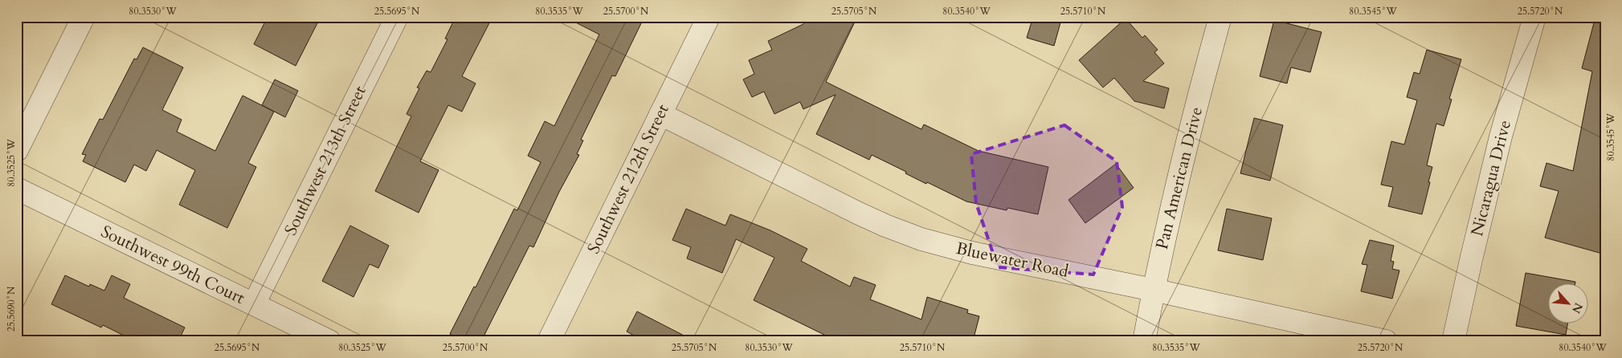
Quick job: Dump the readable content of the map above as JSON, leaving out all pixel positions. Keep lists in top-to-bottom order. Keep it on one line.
{"streets":{"street":["Southwest 213th Street","Pan American Drive","Nicaragua Drive","Southwest 212th Street","Bluewater Road","Southwest 99th Court"]},"crossings":[["Southwest 213th Street","Southwest 99th Court"],["Pan American Drive","Bluewater Road"],["Southwest 212th Street","Bluewater Road"]],"north":"bottom right","coordinates":["80.3530°W","25.5695°N","80.3535°W","25.5700°N","25.5705°N","80.3540°W","25.5710°N","80.3545°W","25.5720°N","80.3525°W","25.5690°N"]}
